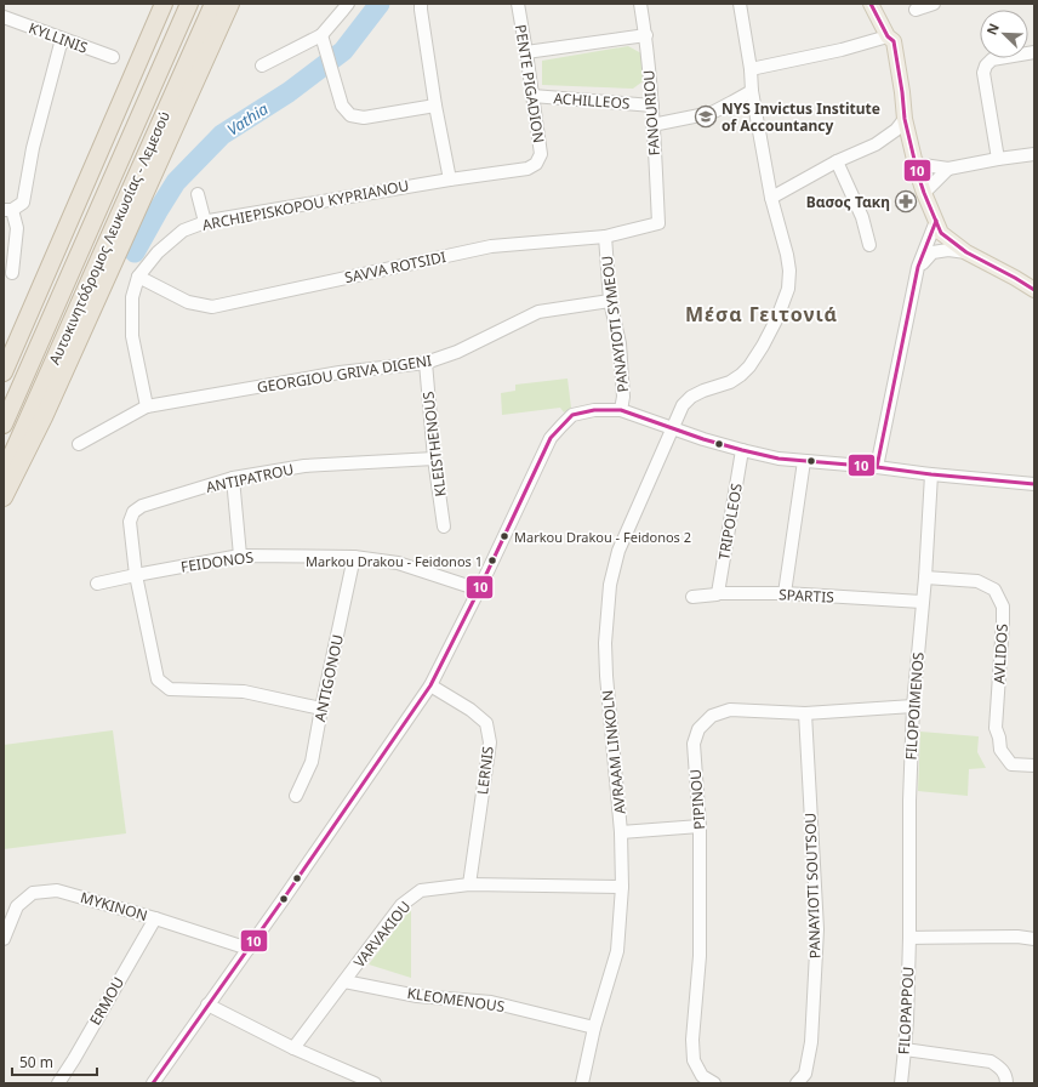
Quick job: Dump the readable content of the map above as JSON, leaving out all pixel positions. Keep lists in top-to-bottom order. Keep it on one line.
{"streets":{"highway":["Αυτοκινητόδρομος Λευκωσίας - Λεμεσού"],"street":["KYLLINIS","PENTE PIGADION","ACHILLEOS","FANOURIOU","ARCHIEPISKOPOU KYPRIANOU","SAVVA ROTSIDI","PANAYIOTI SYMEOU","GEORGIOU GRIVA DIGENI","KLEISTHENOUS","ANTIPATROU","TRIPOLEOS","FEIDONOS","SPARTIS","AVLIDOS","ANTIGONOU","FILOPOIMENOS","AVRAAM LINKOLN","LERNIS","PIPINOU","PANAYIOTI SOUTSOU","MYKINON","VARVAKIOU","KLEOMENOUS","ERMOU","FILOPAPPOU"]},"crossings":[["PENTE PIGADION","ACHILLEOS"],["PENTE PIGADION","ARCHIEPISKOPOU KYPRIANOU"],["ACHILLEOS","FANOURIOU"],["FANOURIOU","SAVVA ROTSIDI"],["ARCHIEPISKOPOU KYPRIANOU","SAVVA ROTSIDI"],["ARCHIEPISKOPOU KYPRIANOU","GEORGIOU GRIVA DIGENI"],["SAVVA ROTSIDI","PANAYIOTI SYMEOU"],["PANAYIOTI SYMEOU","GEORGIOU GRIVA DIGENI"],["GEORGIOU GRIVA DIGENI","KLEISTHENOUS"],["KLEISTHENOUS","ANTIPATROU"],["ANTIPATROU","FEIDONOS"],["TRIPOLEOS","SPARTIS"],["FEIDONOS","ANTIGONOU"],["SPARTIS","FILOPOIMENOS"],["AVLIDOS","FILOPOIMENOS"],["FILOPOIMENOS","PIPINOU"],["FILOPOIMENOS","FILOPAPPOU"],["AVRAAM LINKOLN","VARVAKIOU"],["AVRAAM LINKOLN","KLEOMENOUS"],["LERNIS","VARVAKIOU"],["PIPINOU","PANAYIOTI SOUTSOU"],["MYKINON","ERMOU"],["VARVAKIOU","KLEOMENOUS"]],"districts":["Μέσα Γειτονιά"],"water":["Vathia"],"places":{"school or university":["NYS Invictus Institute of Accountancy"],"pharmacy":["Βασος Τακη"],"other":["Markou Drakou - Feidonos 2","Markou Drakou - Feidonos 1"]},"lines":["transit line 10"],"scale_bar":"50 m","north":"top left"}
